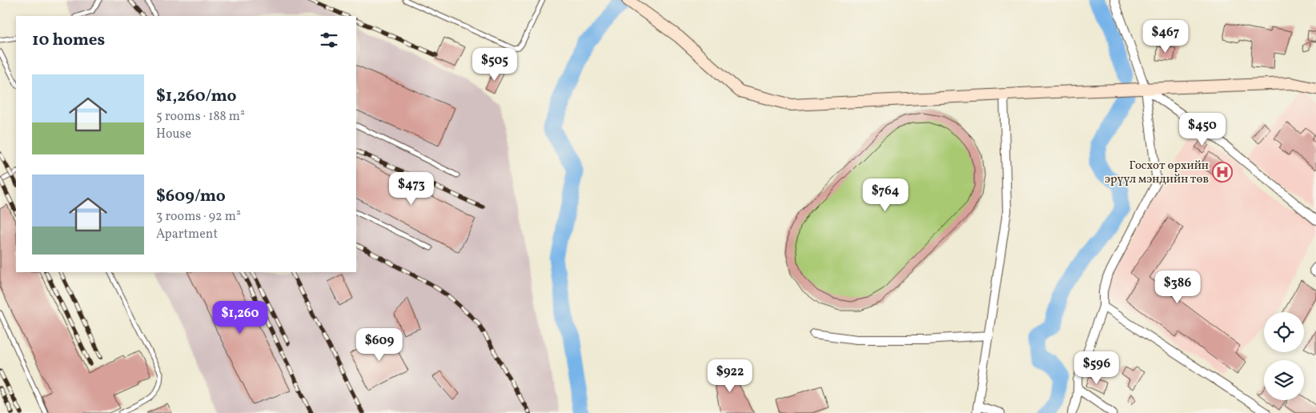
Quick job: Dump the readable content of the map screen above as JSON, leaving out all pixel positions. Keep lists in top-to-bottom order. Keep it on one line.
{"places":{"hospital":["Госхот өрхийн эрүүл мэндийн төв"]},"page":{"heading":"10 homes","price":["$467","$505","$450","$473","$764","$386","$1,260","$609","$596","$922"],"list":[{"name":"$1,260/mo","note":"5 rooms · 188 m² · House"},{"name":"$609/mo","note":"3 rooms · 92 m² · Apartment"}]}}
